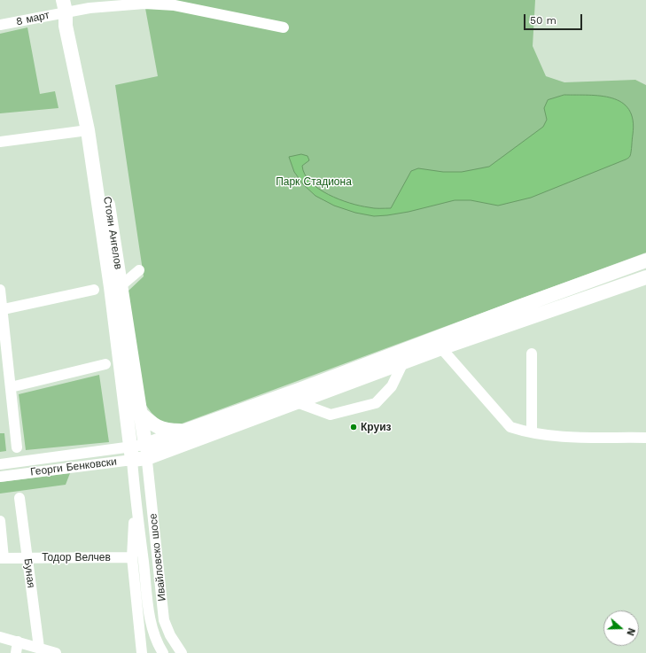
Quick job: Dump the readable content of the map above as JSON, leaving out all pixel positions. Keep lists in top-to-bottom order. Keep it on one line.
{"streets":{"main road":["Стоян Ангелов","Георги Бенковски"],"street":["8 март","Тодор Велчев","Ивайловско шосе","Буная"]},"crossings":[["8 март","Стоян Ангелов"],["Стоян Ангелов","Георги Бенковски"],["Стоян Ангелов","Ивайловско шосе"],["Георги Бенковски","Ивайловско шосе"],["Тодор Велчев","Буная"]],"parks":["Парк Стадиона"],"places":["Круиз"],"scale_bar":"50 m","north":"right"}
